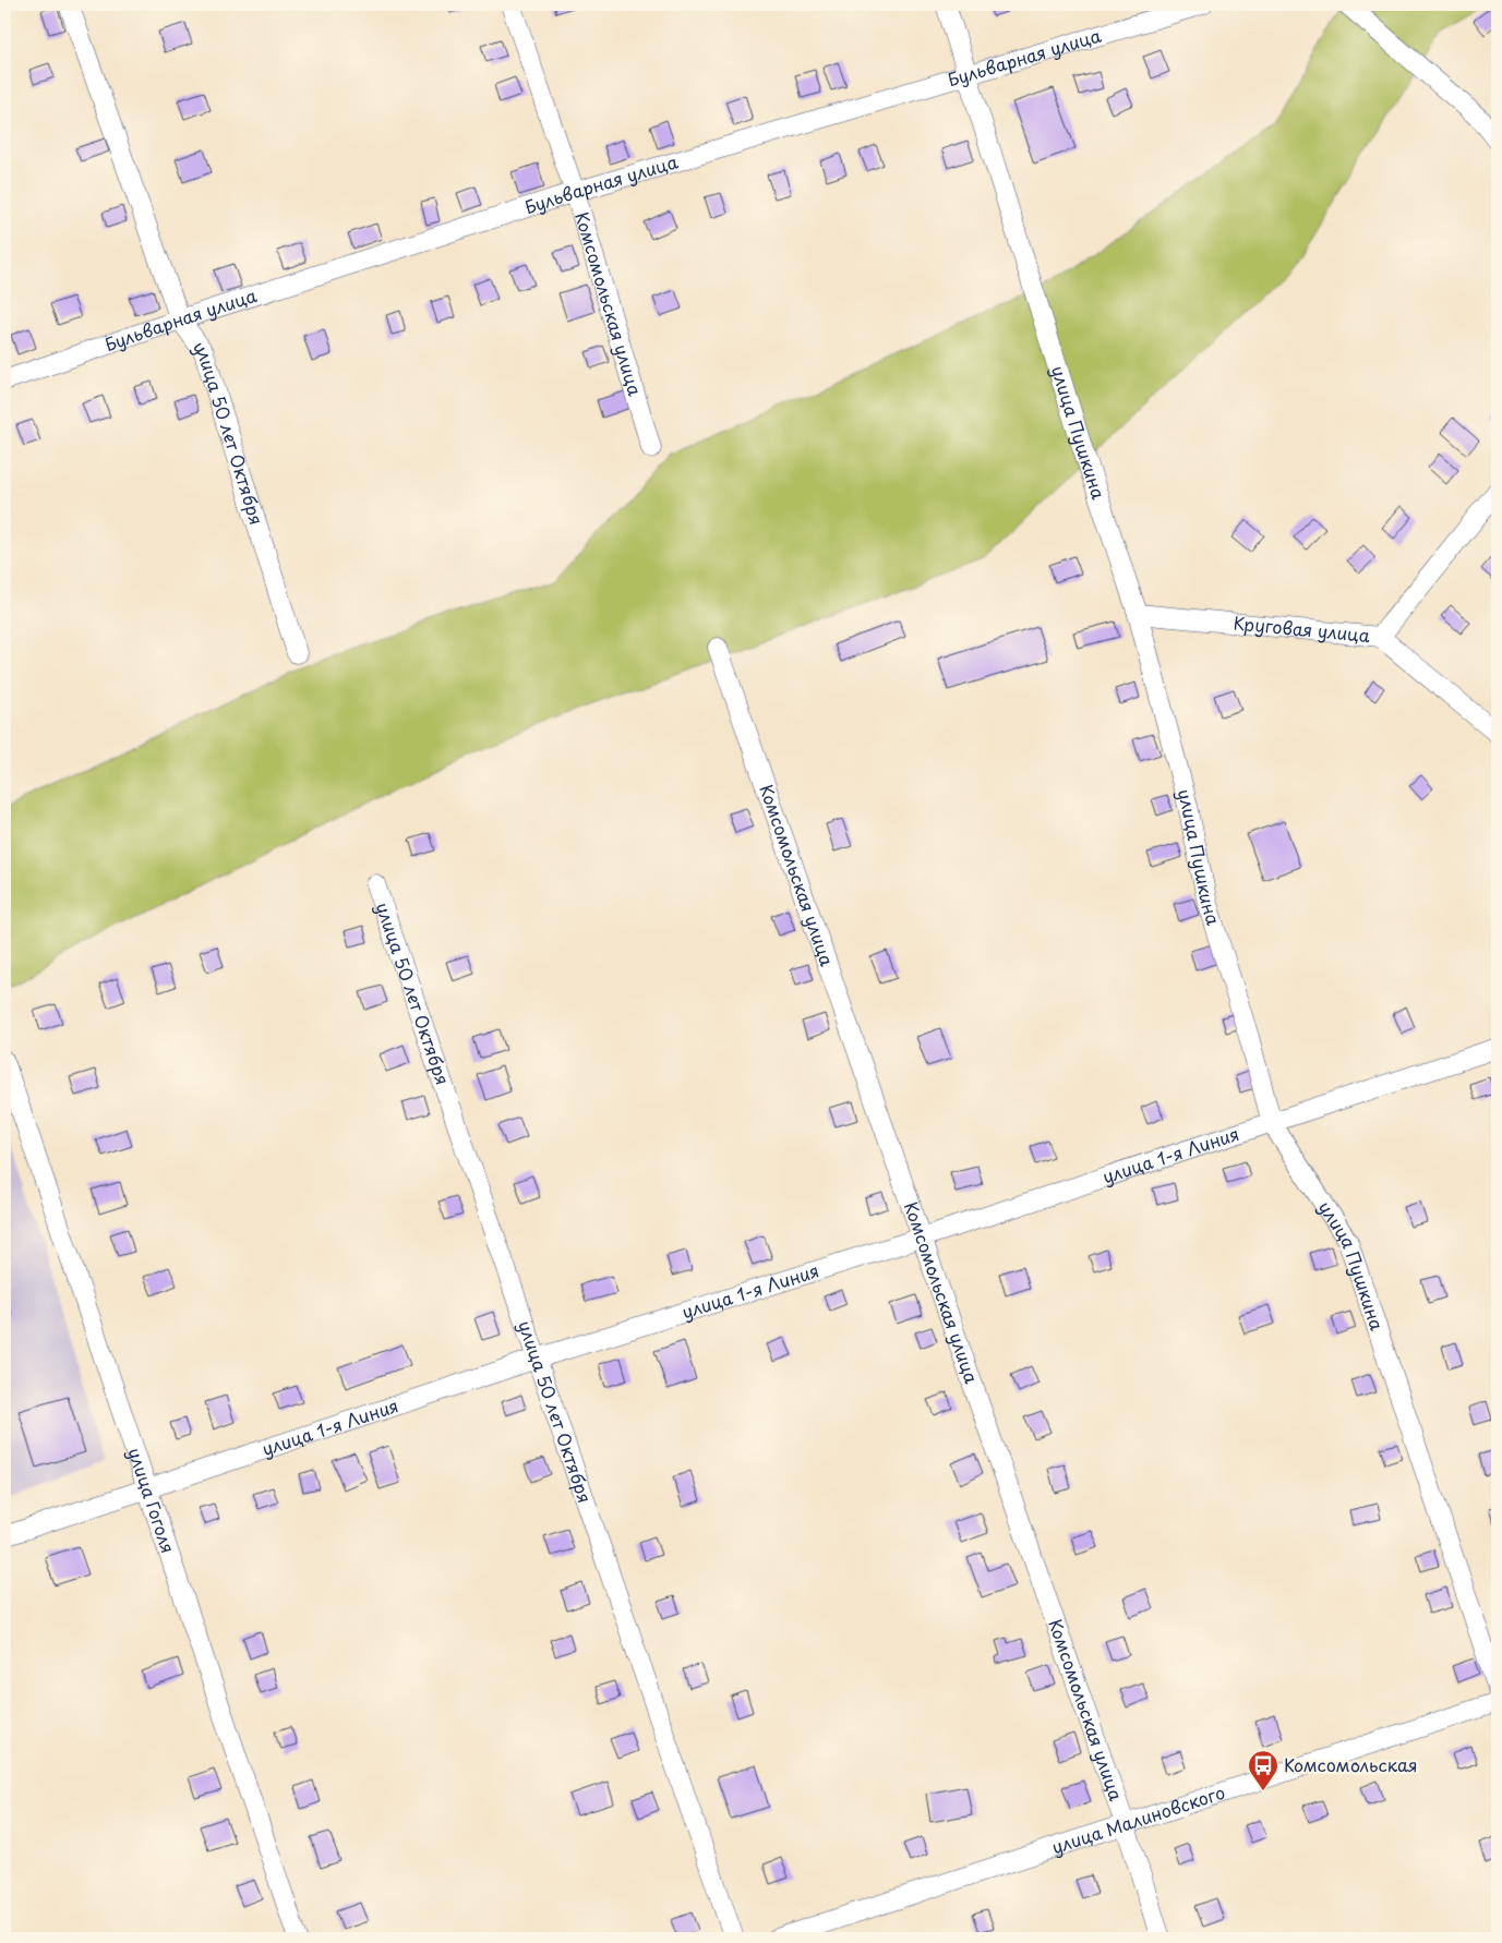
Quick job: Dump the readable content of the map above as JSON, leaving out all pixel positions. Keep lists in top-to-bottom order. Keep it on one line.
{"streets":{"street":["Бульварная улица","Комсомольская улица","улица Пушкина","улица 50 лет Октября","Круговая улица","улица 1-я Линия","улица Гоголя","улица Малиновского"]},"crossings":[["Бульварная улица","Комсомольская улица"],["Бульварная улица","улица Пушкина"],["Бульварная улица","улица 50 лет Октября"],["Комсомольская улица","улица 1-я Линия"],["Комсомольская улица","улица Малиновского"],["улица Пушкина","Круговая улица"],["улица Пушкина","улица 1-я Линия"],["улица 50 лет Октября","улица 1-я Линия"],["улица 1-я Линия","улица Гоголя"]],"places":{"bus stop":["Комсомольская"]}}
